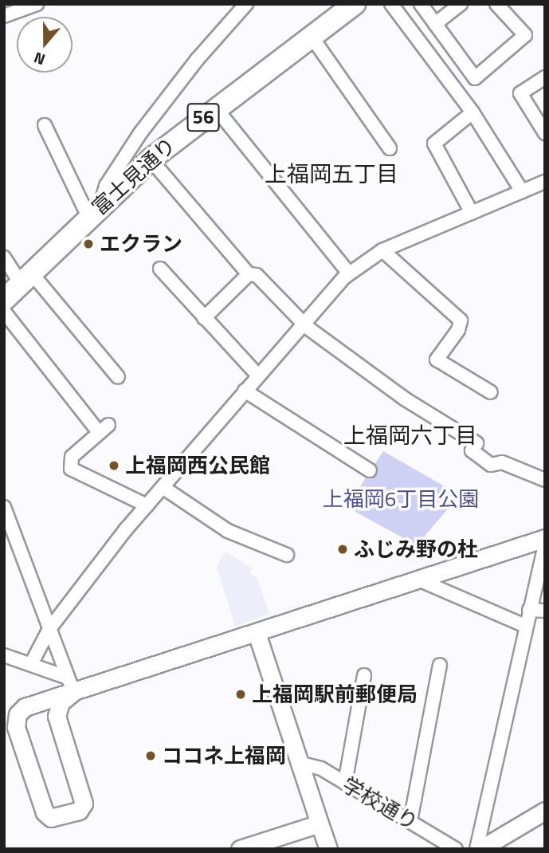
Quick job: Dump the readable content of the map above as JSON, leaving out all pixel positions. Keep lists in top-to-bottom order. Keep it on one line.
{"streets":{"main road":["56","富士見通り"],"street":["学校通り"]},"districts":["上福岡五丁目","上福岡六丁目"],"parks":["上福岡6丁目公園"],"places":["エクラン","上福岡西公民館","ふじみ野の杜","上福岡駅前郵便局","ココネ上福岡"],"north":"bottom"}
